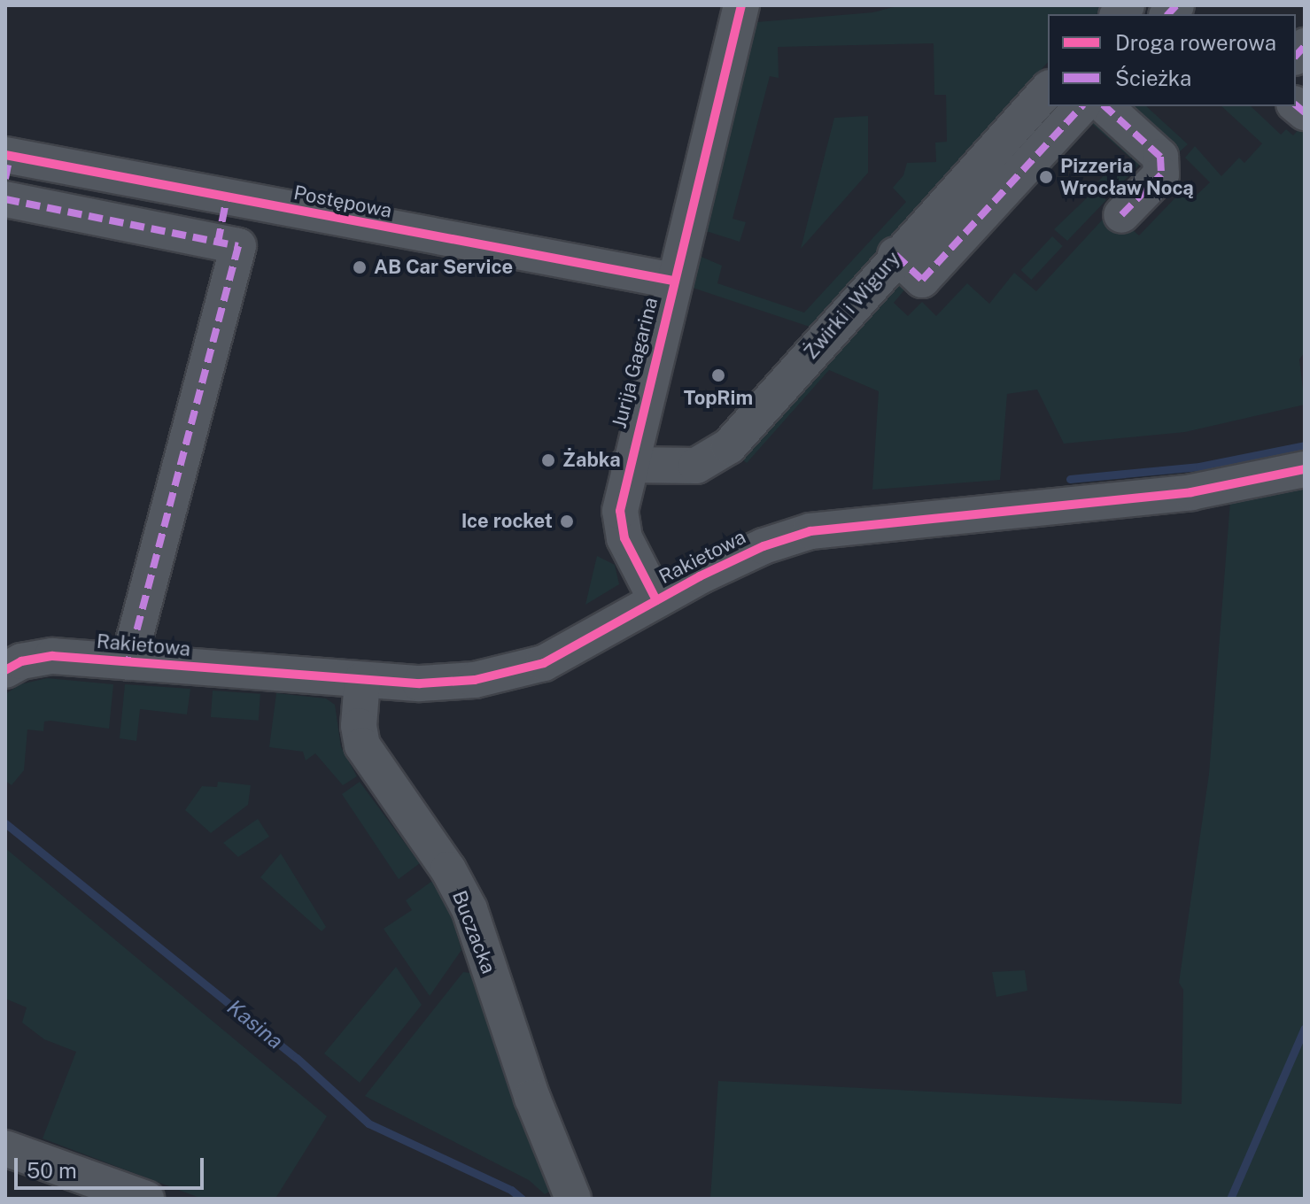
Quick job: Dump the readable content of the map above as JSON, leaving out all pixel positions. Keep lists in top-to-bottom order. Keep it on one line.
{"streets":{"street":["Postępowa","Żwirki i Wigury","Jurija Gagarina","Rakietowa","Buczacka"]},"crossings":[["Postępowa","Jurija Gagarina"],["Żwirki i Wigury","Jurija Gagarina"],["Jurija Gagarina","Rakietowa"],["Rakietowa","Buczacka"]],"water":["Kasina"],"places":["Pizzeria Wrocław Nocą","AB Car Service","TopRim","Żabka","Ice rocket"],"legend":["Droga rowerowa","Ścieżka"],"scale_bar":"50 m"}
